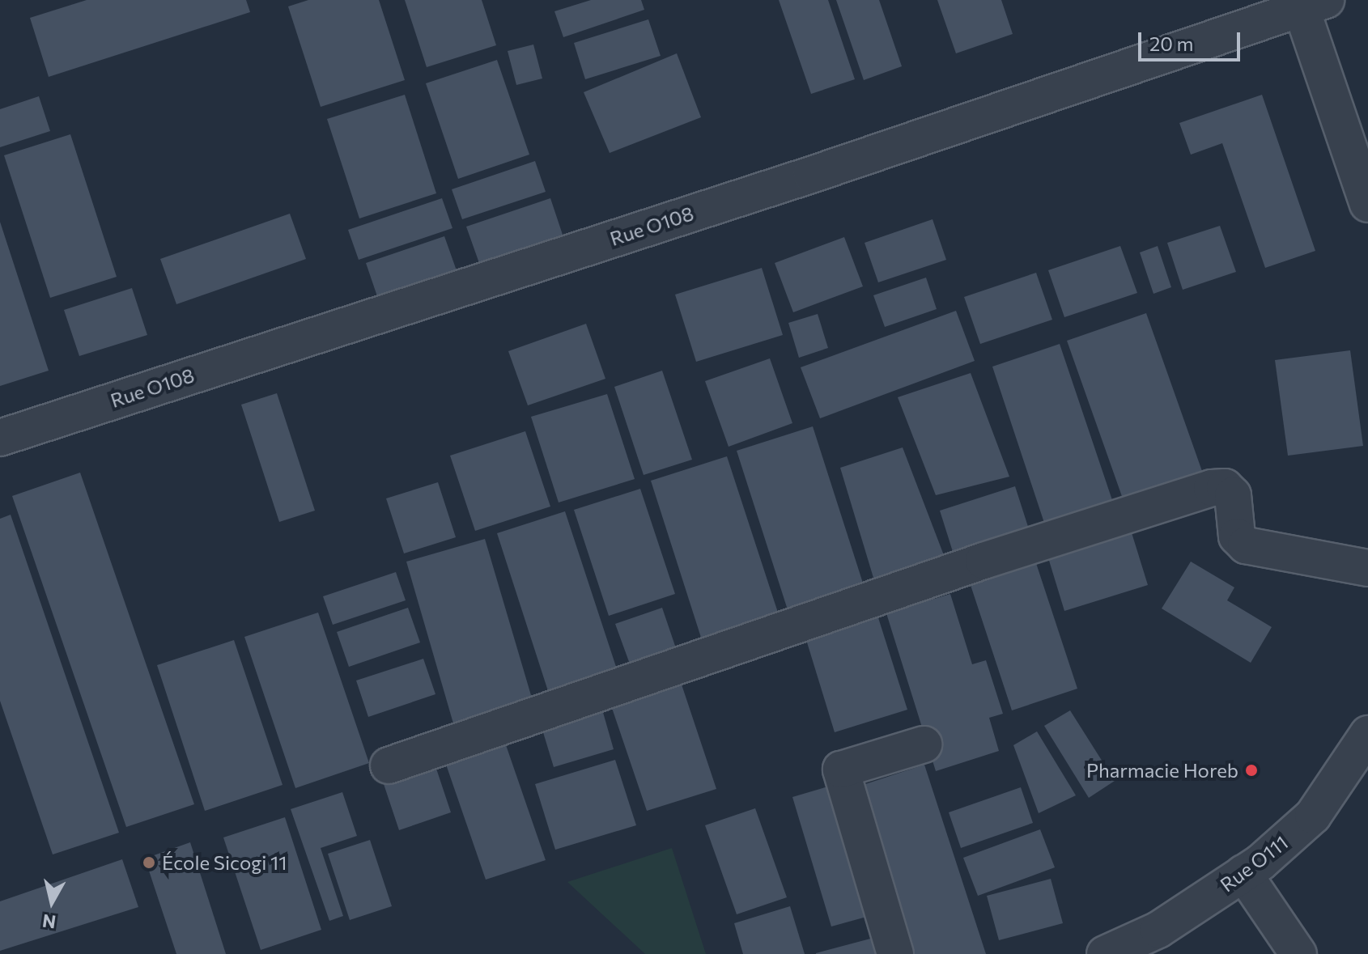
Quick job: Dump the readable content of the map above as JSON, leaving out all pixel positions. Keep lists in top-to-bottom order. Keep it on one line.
{"streets":{"street":["Rue O108","Rue O111"]},"places":["Pharmacie Horeb","École Sicogi 11"],"scale_bar":"20 m","north":"bottom"}
